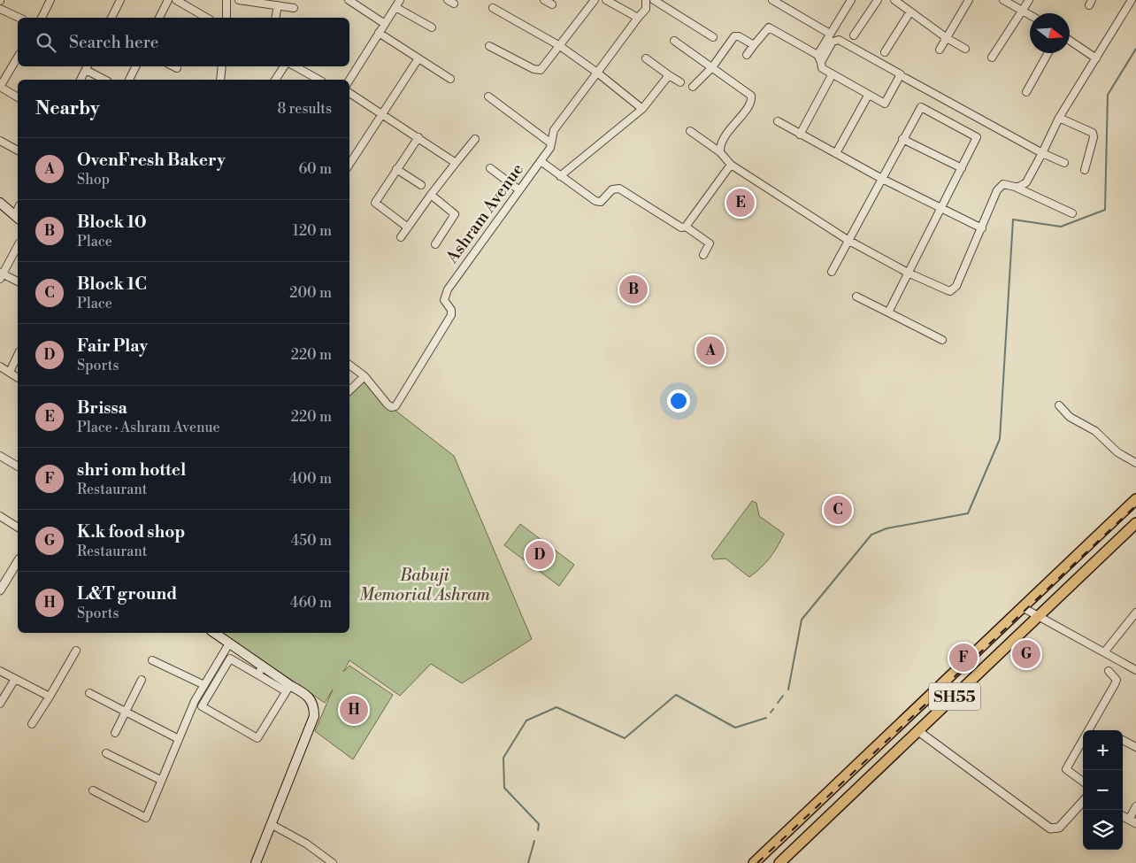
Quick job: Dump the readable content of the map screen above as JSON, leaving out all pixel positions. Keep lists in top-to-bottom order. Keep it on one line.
{"streets":{"main road":["SH55"],"street":["Ashram Avenue"]},"parks":["Babuji Memorial Ashram"],"north":"right","page":{"search":"Search here","heading":["Nearby","8 results"],"list":[{"mark":"A","name":"OvenFresh Bakery","note":"Shop","value":"60 m"},{"mark":"B","name":"Block 10","note":"Place","value":"120 m"},{"mark":"C","name":"Block 1C","note":"Place","value":"200 m"},{"mark":"D","name":"Fair Play","note":"Sports","value":"220 m"},{"mark":"E","name":"Brissa","note":"Place · Ashram Avenue","value":"220 m"},{"mark":"F","name":"shri om hottel","note":"Restaurant","value":"400 m"},{"mark":"G","name":"K.k food shop","note":"Restaurant","value":"450 m"},{"mark":"H","name":"L&T ground","note":"Sports","value":"460 m"}],"pins":["E","B","A","C","D","G","F","H"],"map_buttons":["+","−"]}}
